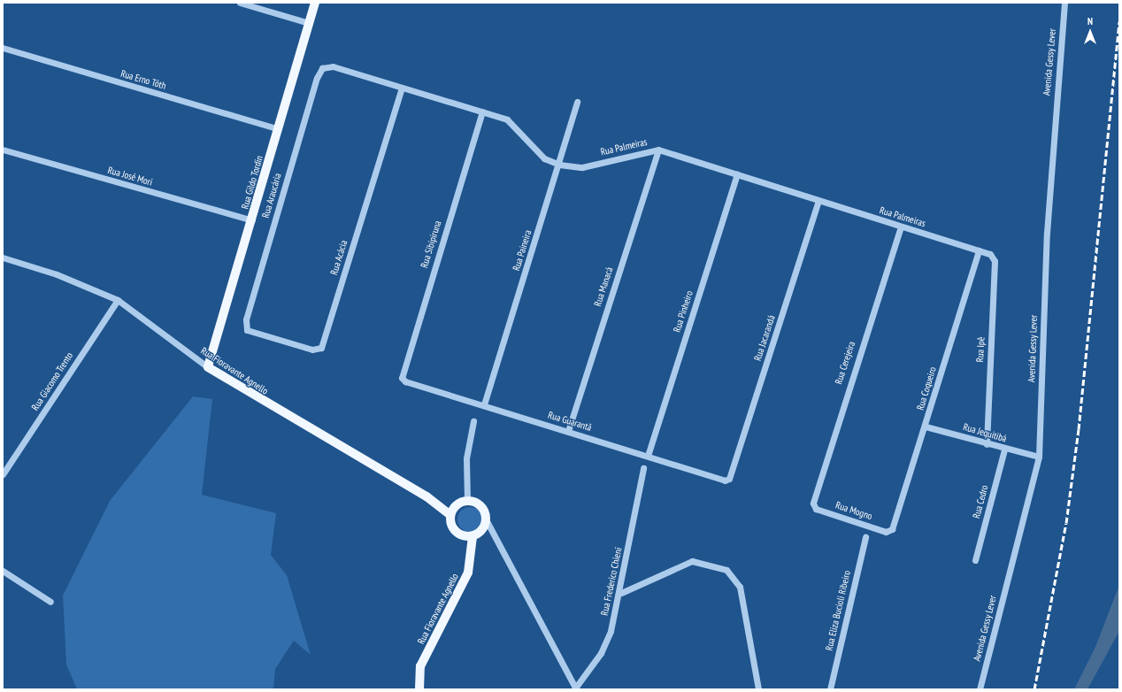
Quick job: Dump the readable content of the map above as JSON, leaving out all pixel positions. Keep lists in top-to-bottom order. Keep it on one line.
{"streets":{"main road":["Rua Gildo Tordin","Rua Fioravante Agnello"],"street":["Avenida Gessy Lever","Rua Erno Tóth","Rua Palmeiras","Rua José Mori","Rua Araucária","Rua Sibipiruna","Rua Paineira","Rua Acácia","Rua Manacá","Rua Pinheiro","Rua Jacarandá","Rua Ipê","Rua Cerejeira","Rua Giacomo Trento","Rua Coqueiro","Rua Guarantã","Rua Jequitibá","Rua Cedro","Rua Mogno","Rua Frederico Chieni","Rua Eliza Bucioli Ribeiro"]},"crossings":[["Avenida Gessy Lever","Rua Jequitibá"],["Rua Erno Tóth","Rua Gildo Tordin"],["Rua Palmeiras","Rua Araucária"],["Rua Palmeiras","Rua Sibipiruna"],["Rua Palmeiras","Rua Paineira"],["Rua Palmeiras","Rua Acácia"],["Rua Palmeiras","Rua Manacá"],["Rua Palmeiras","Rua Pinheiro"],["Rua Palmeiras","Rua Jacarandá"],["Rua Palmeiras","Rua Ipê"],["Rua Palmeiras","Rua Cerejeira"],["Rua Palmeiras","Rua Coqueiro"],["Rua José Mori","Rua Gildo Tordin"],["Rua Gildo Tordin","Rua Fioravante Agnello"],["Rua Araucária","Rua Acácia"],["Rua Sibipiruna","Rua Guarantã"],["Rua Paineira","Rua Guarantã"],["Rua Manacá","Rua Guarantã"],["Rua Pinheiro","Rua Guarantã"],["Rua Jacarandá","Rua Guarantã"],["Rua Ipê","Rua Jequitibá"],["Rua Cerejeira","Rua Mogno"],["Rua Fioravante Agnello","Rua Giacomo Trento"],["Rua Coqueiro","Rua Jequitibá"],["Rua Coqueiro","Rua Mogno"],["Rua Jequitibá","Rua Cedro"]],"north":"top"}
